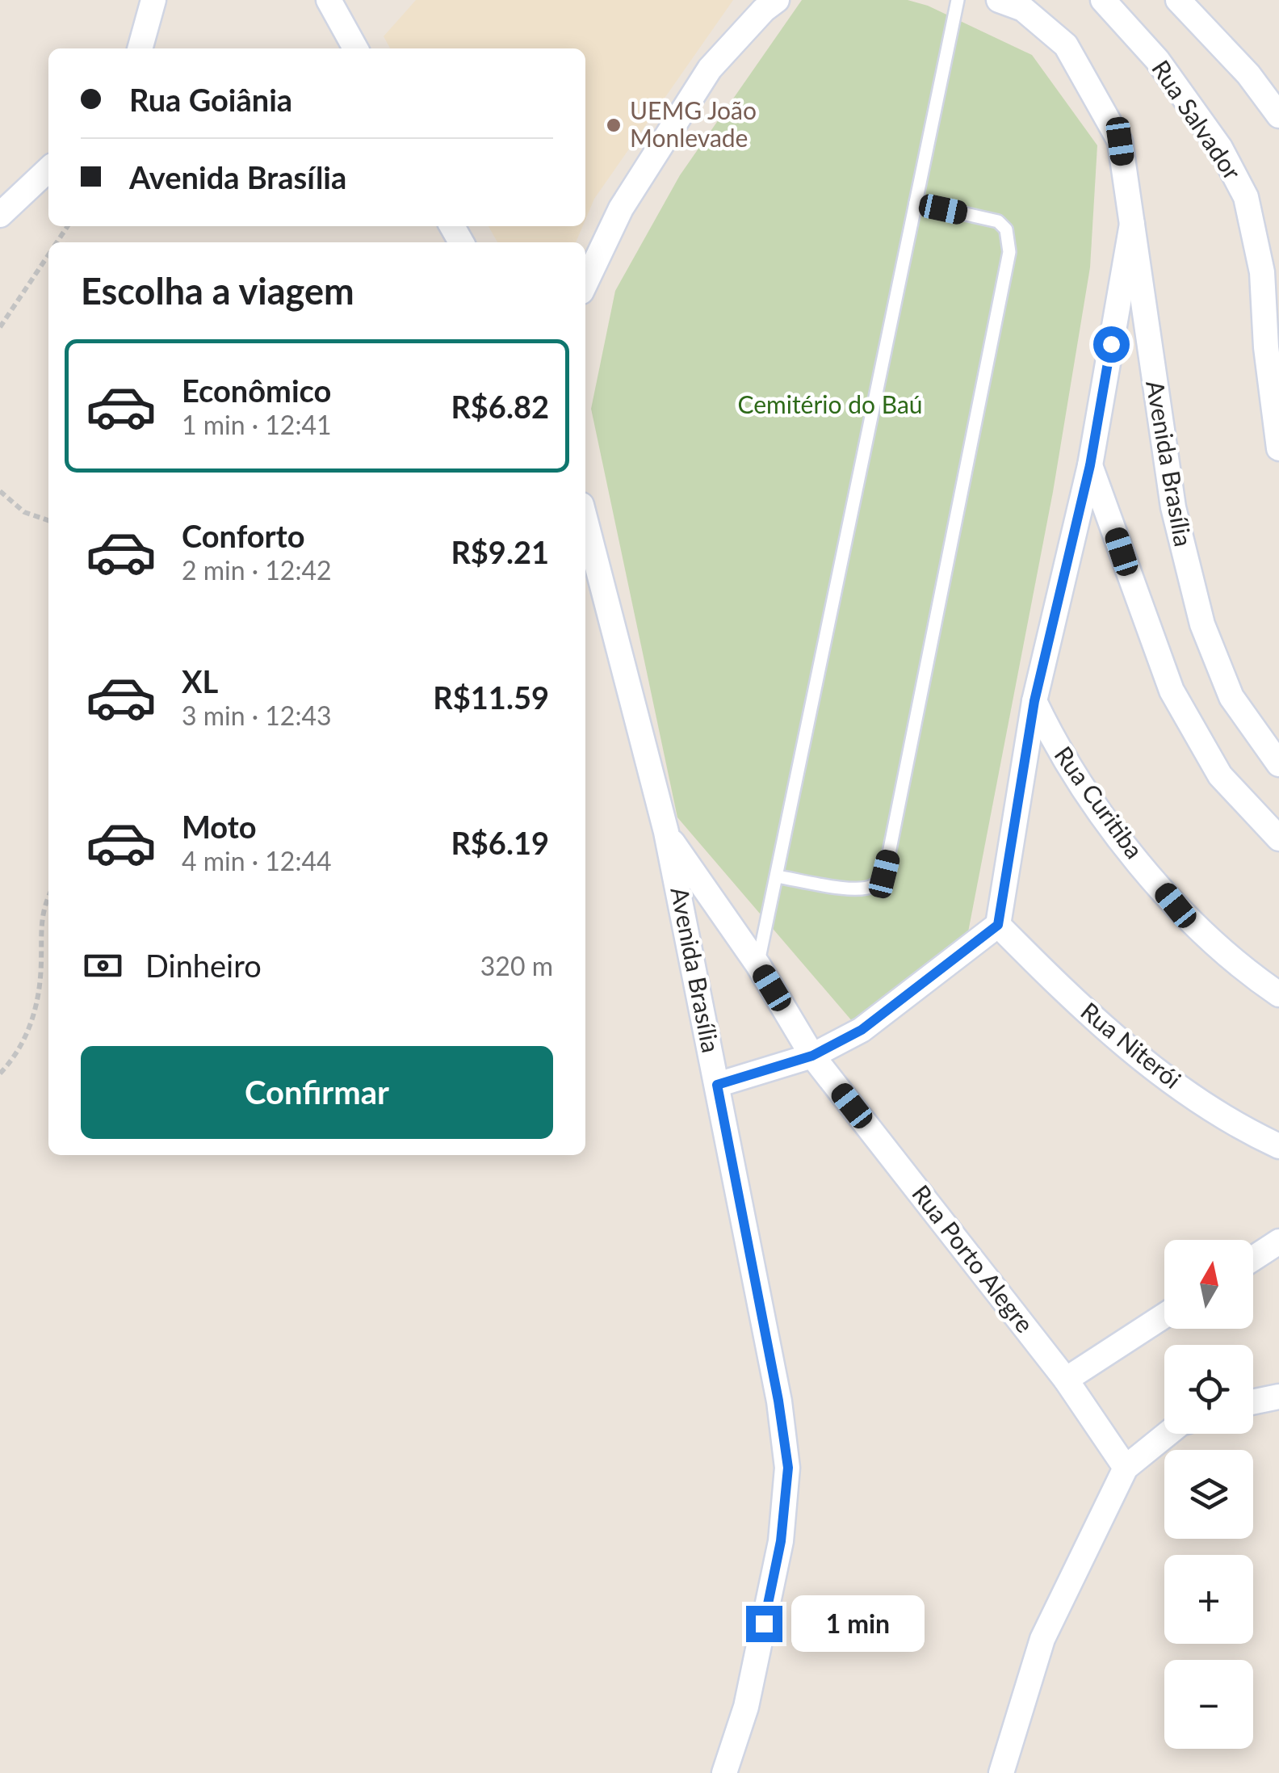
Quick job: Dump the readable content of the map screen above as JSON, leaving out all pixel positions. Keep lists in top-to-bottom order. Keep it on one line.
{"streets":{"street":["Rua Salvador","Avenida Brasília","Rua Curitiba","Rua Niterói","Rua Porto Alegre"]},"crossings":[["Avenida Brasília","Rua Porto Alegre"]],"parks":["Cemitério do Baú"],"places":["UEMG João Monlevade"],"north":"top","page":{"banner":["Rua Goiânia","Avenida Brasília"],"heading":"Escolha a viagem","list":[{"name":"Econômico","note":"1 min · 12:41","value":"R$6.82"},{"name":"Conforto","note":"2 min · 12:42","value":"R$9.21"},{"name":"XL","note":"3 min · 12:43","value":"R$11.59"},{"name":"Moto","note":"4 min · 12:44","value":"R$6.19"}],"pay":["Dinheiro","320 m"],"buttons":"Confirmar","map_buttons":["+","−"],"bubble":"1 min"}}
